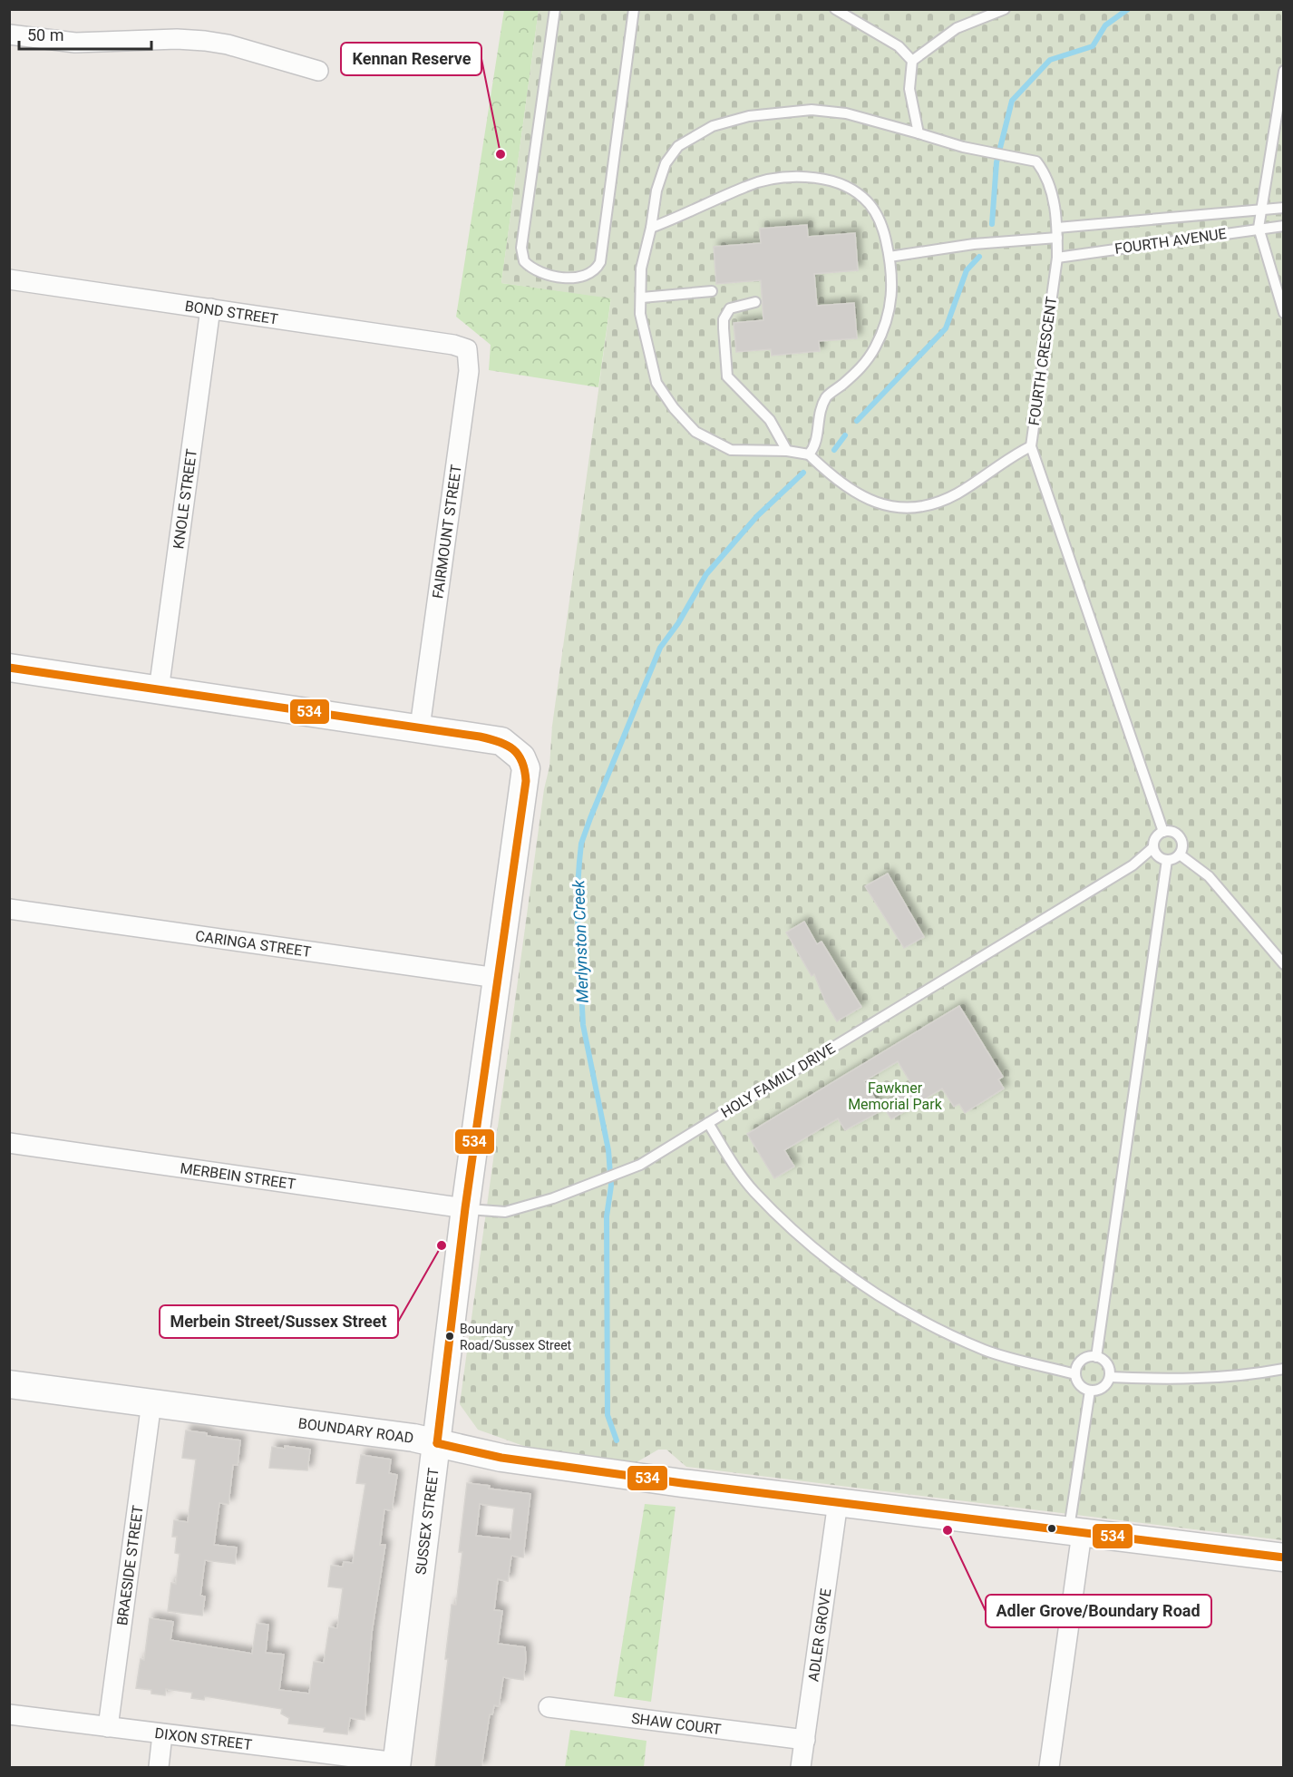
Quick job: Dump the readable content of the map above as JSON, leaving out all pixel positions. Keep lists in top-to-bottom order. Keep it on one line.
{"streets":{"street":["BOND STREET","KNOLE STREET","FAIRMOUNT STREET","CARINGA STREET","MERBEIN STREET","BOUNDARY ROAD","SUSSEX STREET","BRAESIDE STREET","ADLER GROVE","SHAW COURT","DIXON STREET"],"lane":["FOURTH AVENUE","FOURTH CRESCENT","HOLY FAMILY DRIVE"]},"crossings":[["FOURTH AVENUE","FOURTH CRESCENT"],["BOND STREET","KNOLE STREET"],["BOND STREET","FAIRMOUNT STREET"],["FOURTH CRESCENT","HOLY FAMILY DRIVE"],["FAIRMOUNT STREET","SUSSEX STREET"],["CARINGA STREET","SUSSEX STREET"],["MERBEIN STREET","SUSSEX STREET"],["BOUNDARY ROAD","SUSSEX STREET"],["BOUNDARY ROAD","BRAESIDE STREET"],["BOUNDARY ROAD","ADLER GROVE"],["SUSSEX STREET","DIXON STREET"],["BRAESIDE STREET","DIXON STREET"],["ADLER GROVE","SHAW COURT"]],"water":["Merlynston Creek"],"parks":["Fawkner Memorial Park"],"places":["Kennan Reserve","Merbein Street/Sussex Street","Boundary Road/Sussex Street","Adler Grove/Boundary Road"],"lines":["transit line 534"],"scale_bar":"50 m"}
